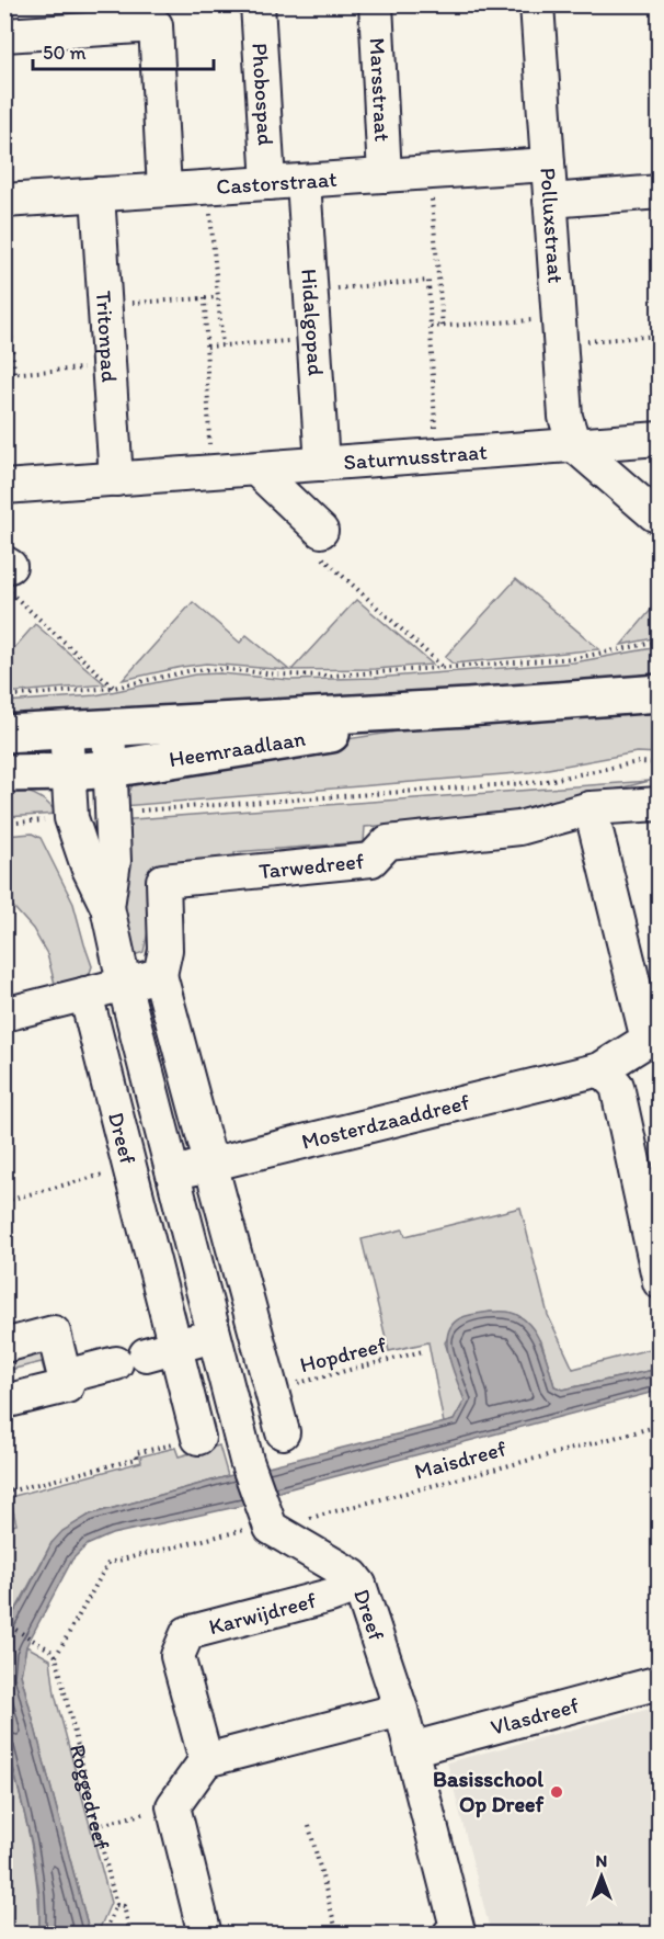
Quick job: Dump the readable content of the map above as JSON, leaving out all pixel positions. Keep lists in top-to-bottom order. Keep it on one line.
{"streets":{"main road":["Heemraadlaan"],"street":["Marsstraat","Phobospad","Castorstraat","Polluxstraat","Hidalgopad","Tritonpad","Saturnusstraat","Tarwedreef","Mosterdzaaddreef","Dreef","Karwijdreef","Vlasdreef"],"path":["Hopdreef","Maisdreef","Roggedreef"]},"crossings":[["Marsstraat","Castorstraat"],["Phobospad","Castorstraat"],["Castorstraat","Polluxstraat"],["Castorstraat","Hidalgopad"],["Castorstraat","Tritonpad"],["Polluxstraat","Saturnusstraat"],["Hidalgopad","Saturnusstraat"],["Tritonpad","Saturnusstraat"],["Heemraadlaan","Dreef"],["Tarwedreef","Mosterdzaaddreef"],["Mosterdzaaddreef","Dreef"],["Dreef","Maisdreef"],["Dreef","Karwijdreef"],["Dreef","Vlasdreef"]],"places":["Basisschool Op Dreef"],"scale_bar":"50 m","north":"top"}
